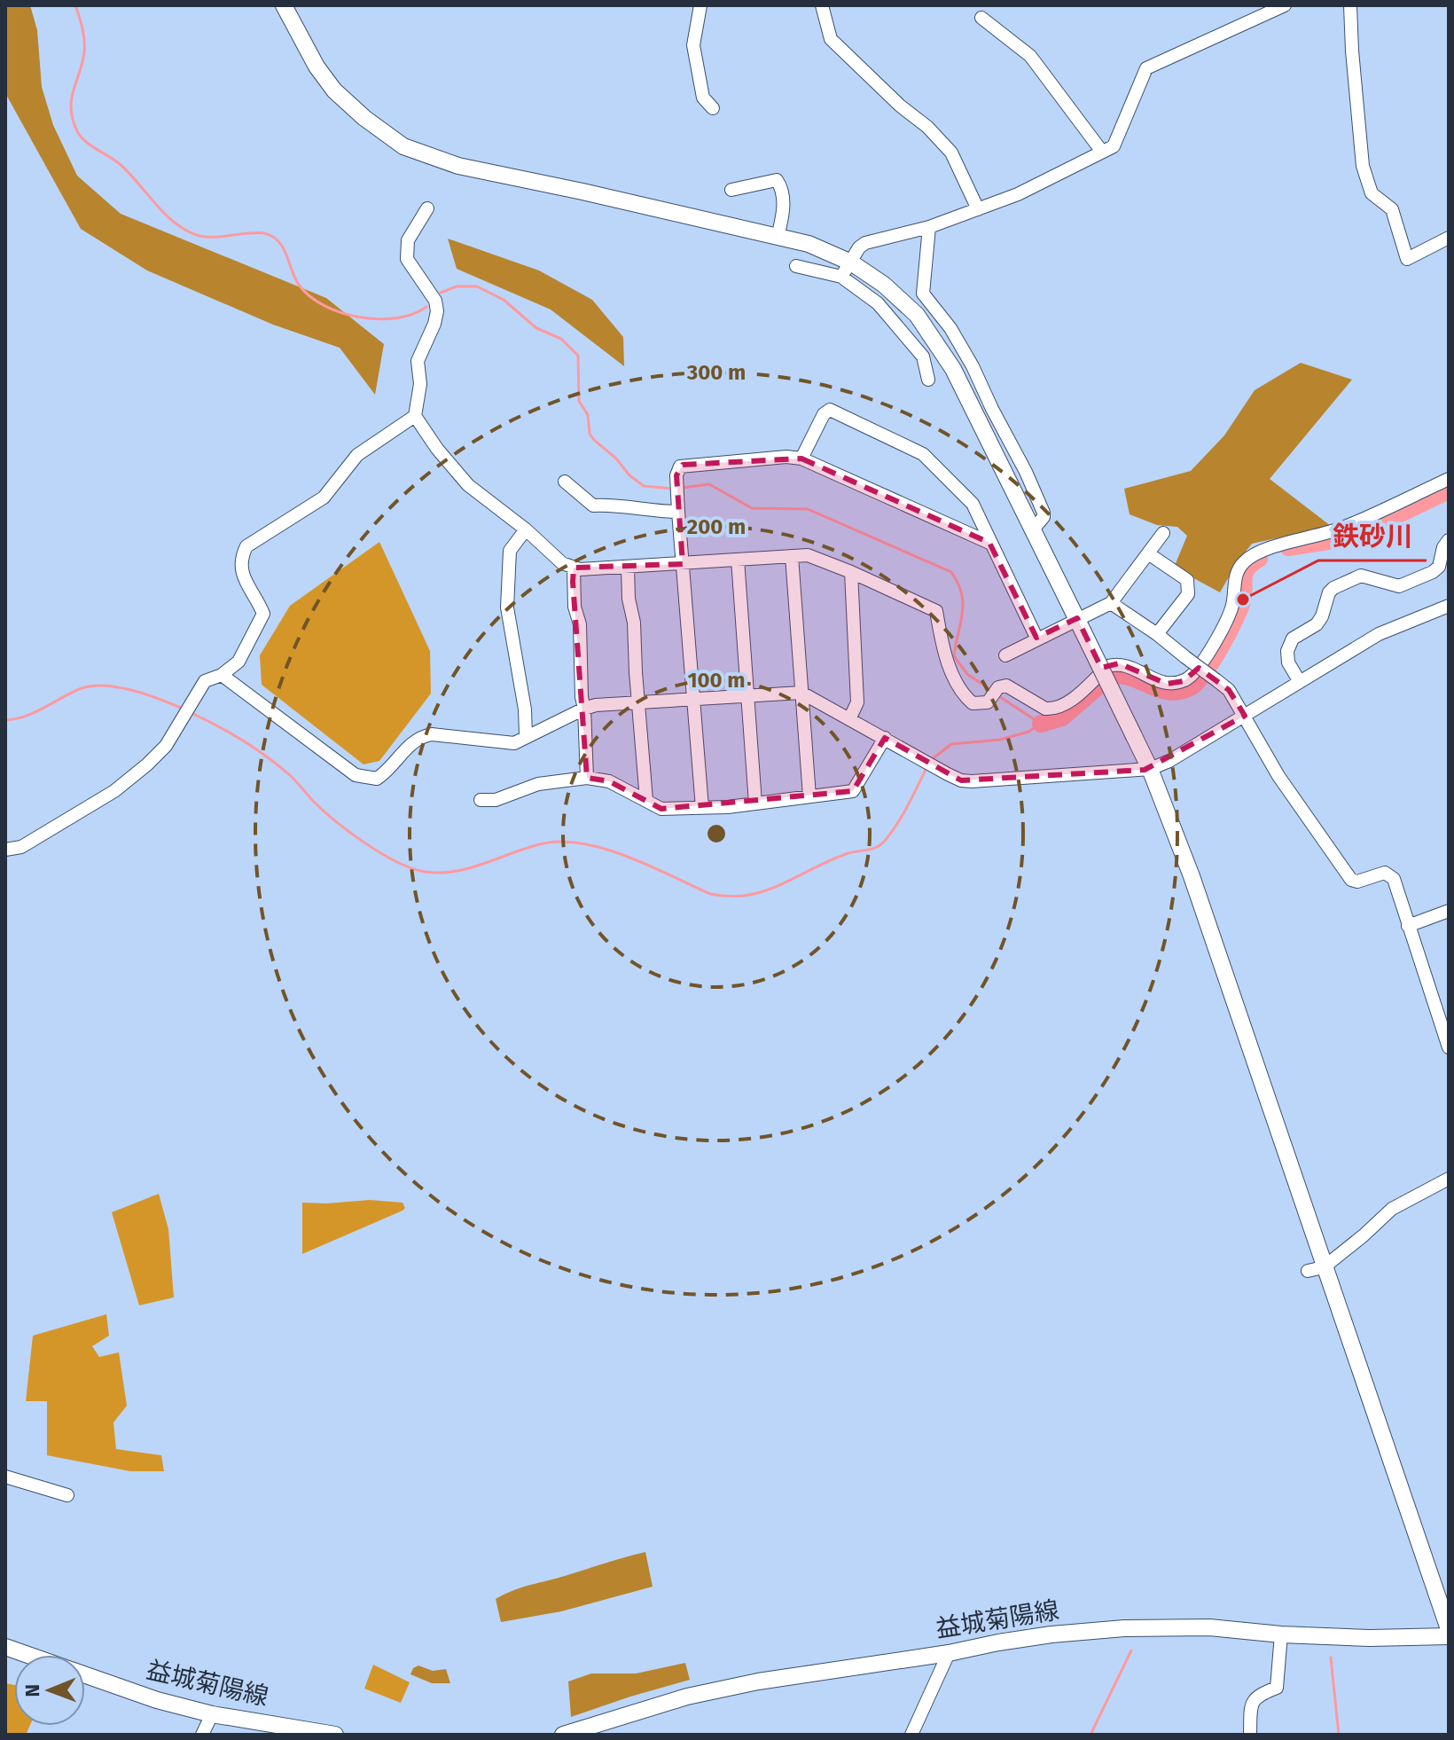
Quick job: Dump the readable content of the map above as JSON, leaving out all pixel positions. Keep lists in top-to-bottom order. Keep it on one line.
{"streets":{"street":["益城菊陽線"]},"places":["鉄砂川"],"north":"left","rings":["300 m","200 m","100 m"]}
